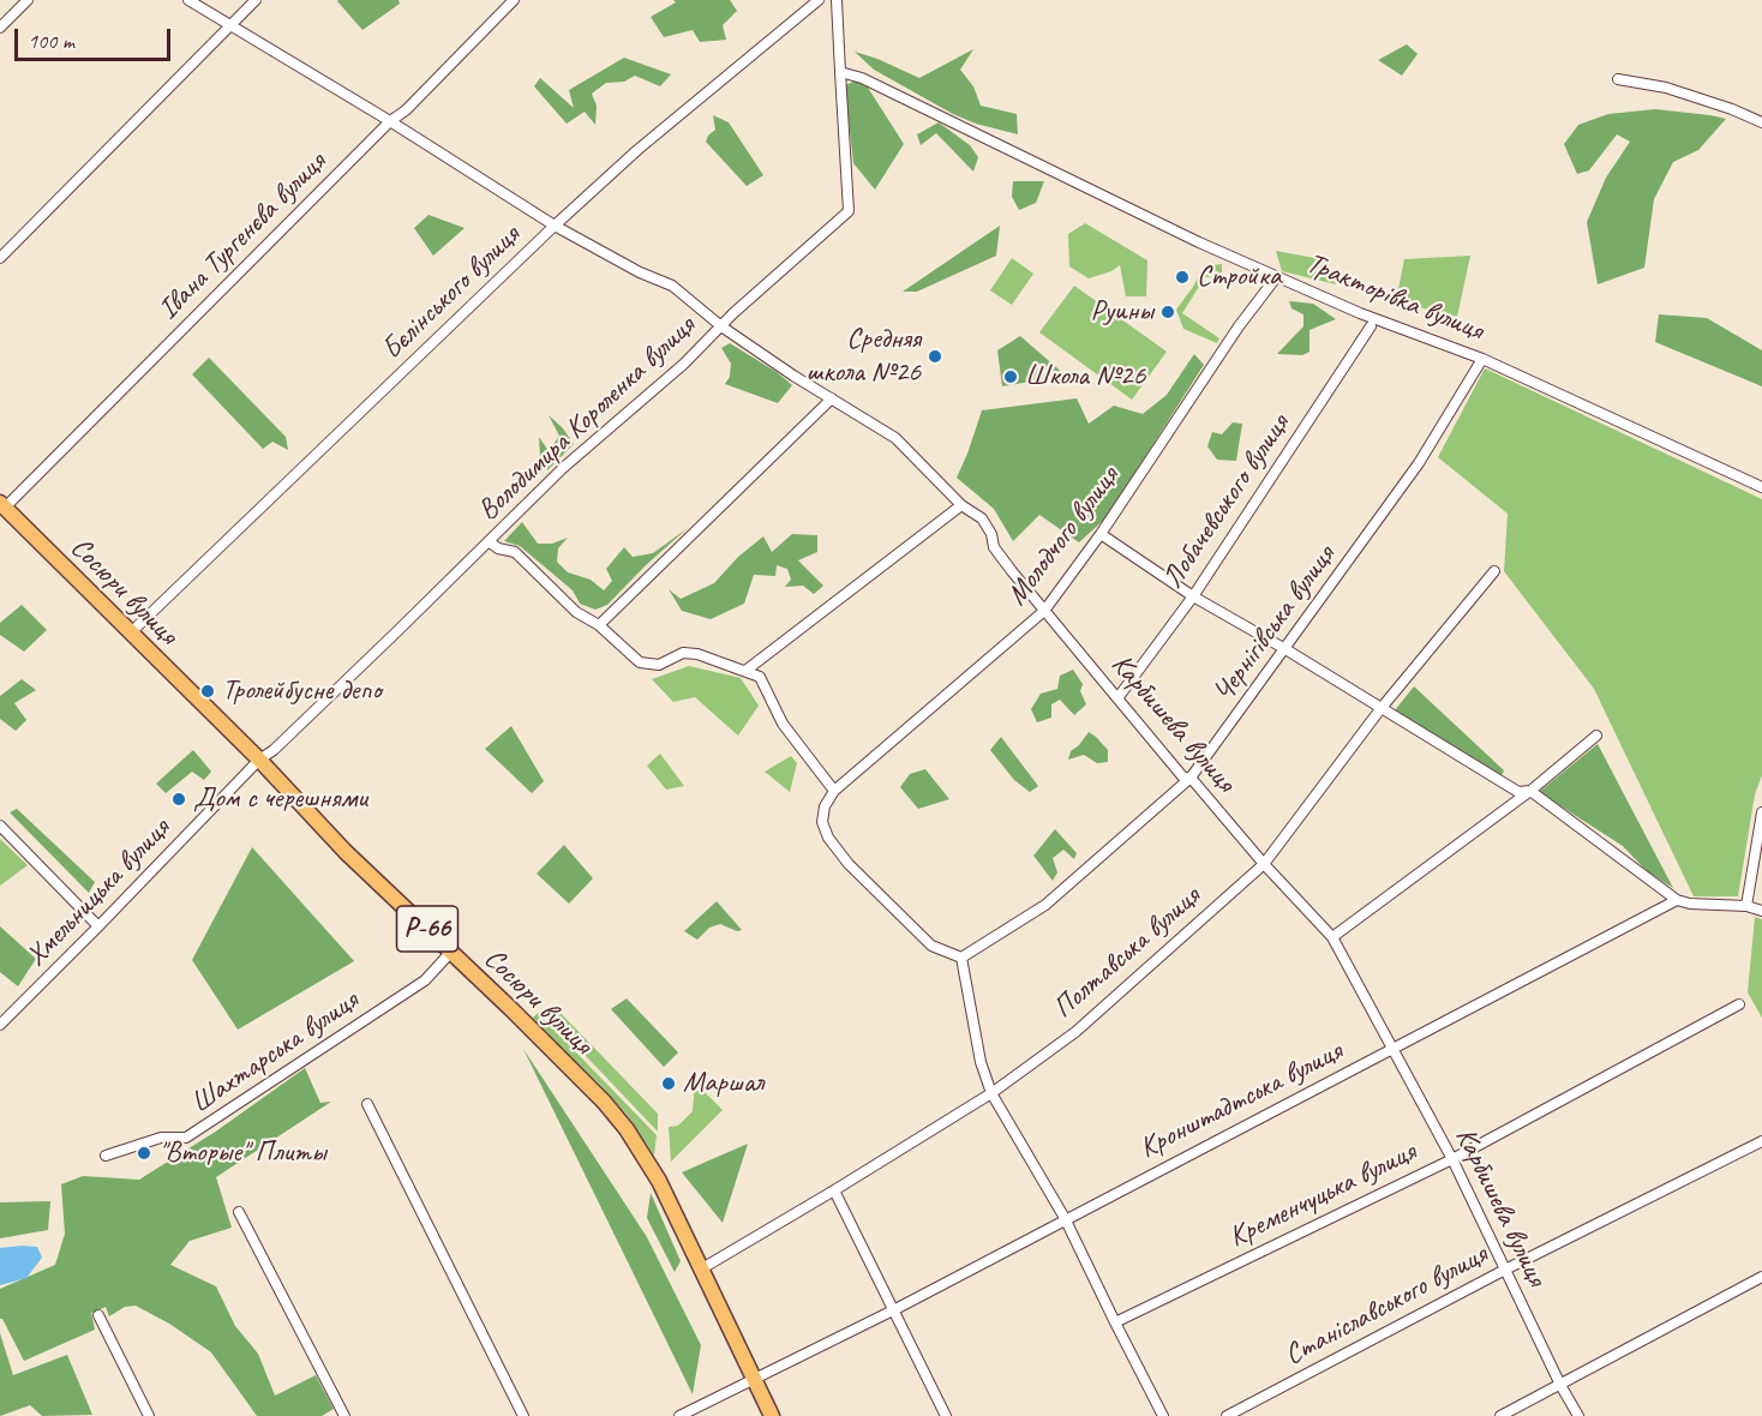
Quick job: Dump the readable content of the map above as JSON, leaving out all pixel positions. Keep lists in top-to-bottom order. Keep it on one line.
{"streets":{"main road":["Сосюри вулиця","Р-66"],"street":["Івана Тургенєва вулиця","Бєлінського вулиця","Тракторівка вулиця","Володимира Короленка вулиця","Лобачевського вулиця","Молодчого вулиця","Чернігівська вулиця","Карбишева вулиця","Хмельницька вулиця","Полтавська вулиця","Шахтарська вулиця","Кронштадтська вулиця","Кременчуцька вулиця","Станіславського вулиця"]},"crossings":[["Івана Тургенєва вулиця","Сосюри вулиця"],["Івана Тургенєва вулиця","Карбишева вулиця"],["Бєлінського вулиця","Сосюри вулиця"],["Бєлінського вулиця","Карбишева вулиця"],["Тракторівка вулиця","Володимира Короленка вулиця"],["Тракторівка вулиця","Молодчого вулиця"],["Тракторівка вулиця","Чернігівська вулиця"],["Володимира Короленка вулиця","Сосюри вулиця"],["Володимира Короленка вулиця","Карбишева вулиця"],["Володимира Короленка вулиця","Хмельницька вулиця"],["Лобачевського вулиця","Карбишева вулиця"],["Молодчого вулиця","Карбишева вулиця"],["Сосюри вулиця","Хмельницька вулиця"],["Сосюри вулиця","Полтавська вулиця"],["Сосюри вулиця","Шахтарська вулиця"],["Сосюри вулиця","Кронштадтська вулиця"],["Чернігівська вулиця","Карбишева вулиця"],["Карбишева вулиця","Полтавська вулиця"],["Карбишева вулиця","Кронштадтська вулиця"],["Карбишева вулиця","Кременчуцька вулиця"],["Карбишева вулиця","Станіславського вулиця"]],"places":["Стройка","Руины","Средняя школа №26","Школа №26","Тролейбусне депо","Дом с черешнями","Маршал","\"Вторые\" Плиты"],"scale_bar":"100 m"}
